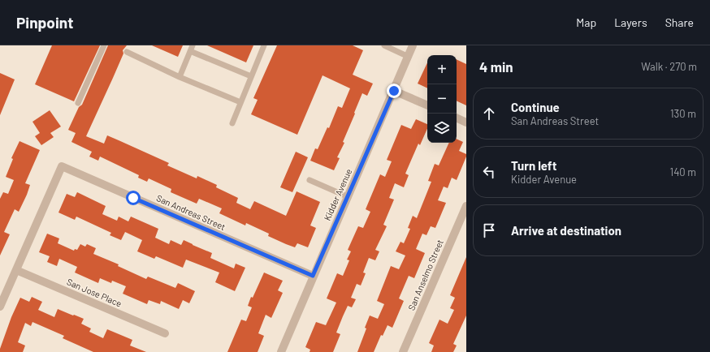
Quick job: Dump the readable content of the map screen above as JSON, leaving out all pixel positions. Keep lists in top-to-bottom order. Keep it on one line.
{"streets":{"street":["Kidder Avenue","San Andreas Street","San Anselmo Street","San Jose Place"]},"crossings":[["Kidder Avenue","San Andreas Street"],["San Andreas Street","San Jose Place"]],"page":{"header":"Pinpoint","nav":["Map","Layers","Share"],"heading":["4 min","Walk · 270 m"],"map_buttons":["+","−"],"list":[["Continue","San Andreas Street","130 m"],["Turn left","Kidder Avenue","140 m"],"Arrive at destination"]}}
